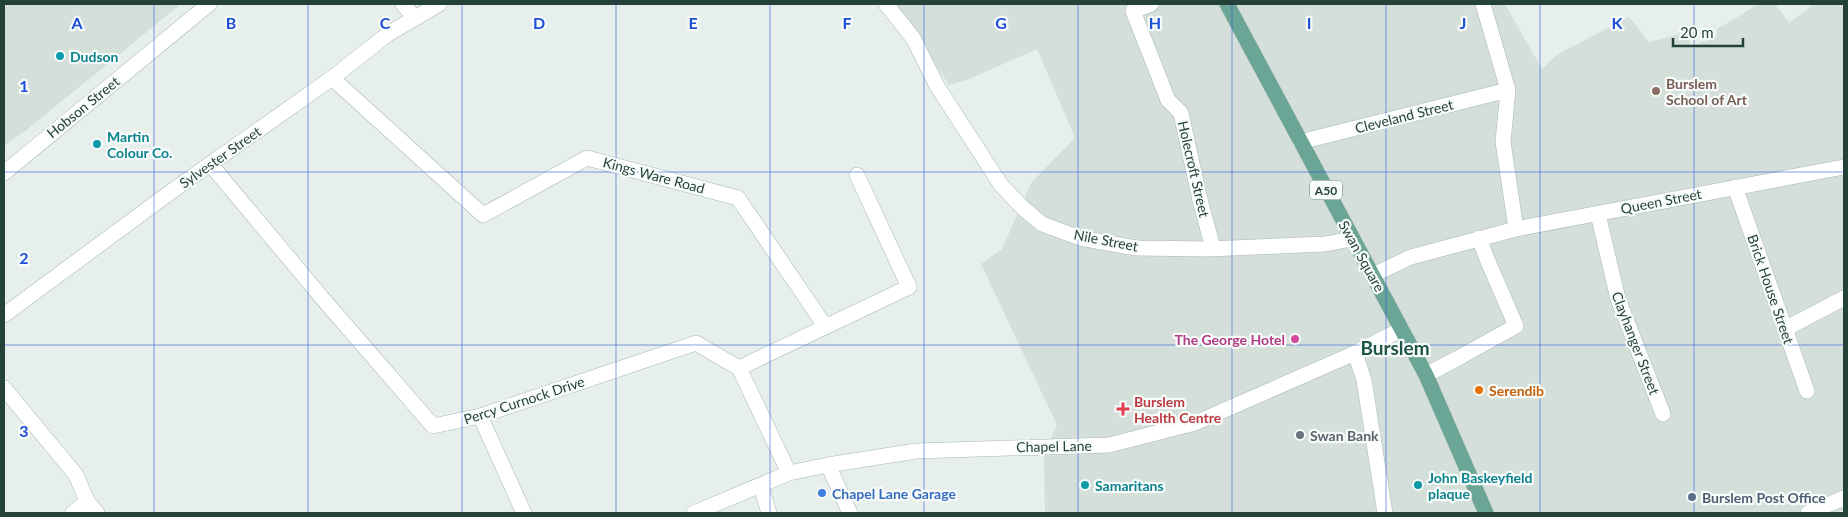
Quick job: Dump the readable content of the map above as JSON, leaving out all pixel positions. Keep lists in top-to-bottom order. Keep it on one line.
{"streets":{"main road":["A50","Swan Square"],"street":["Hobson Street","Cleveland Street","Sylvester Street","Holecroft Street","Kings Ware Road","Queen Street","Nile Street","Brick House Street","Clayhanger Street","Percy Curnock Drive","Chapel Lane"]},"crossings":[["Cleveland Street","Swan Square"],["Sylvester Street","Kings Ware Road"],["Sylvester Street","Percy Curnock Drive"],["Holecroft Street","Nile Street"],["Queen Street","Swan Square"],["Queen Street","Brick House Street"],["Queen Street","Clayhanger Street"],["Nile Street","Swan Square"],["Swan Square","Chapel Lane"]],"districts":["Burslem"],"places":{"other":["Dudson","Burslem School of Art","Martin Colour Co.","The George Hotel","Serendib","Swan Bank","Samaritans","John Baskeyfield plaque","Chapel Lane Garage","Burslem Post Office"],"health":["Burslem Health Centre"]},"scale_bar":"20 m","grid":{"columns":["A","B","C","D","E","F","G","H","I","J","K"],"rows":["1","2","3"]}}
